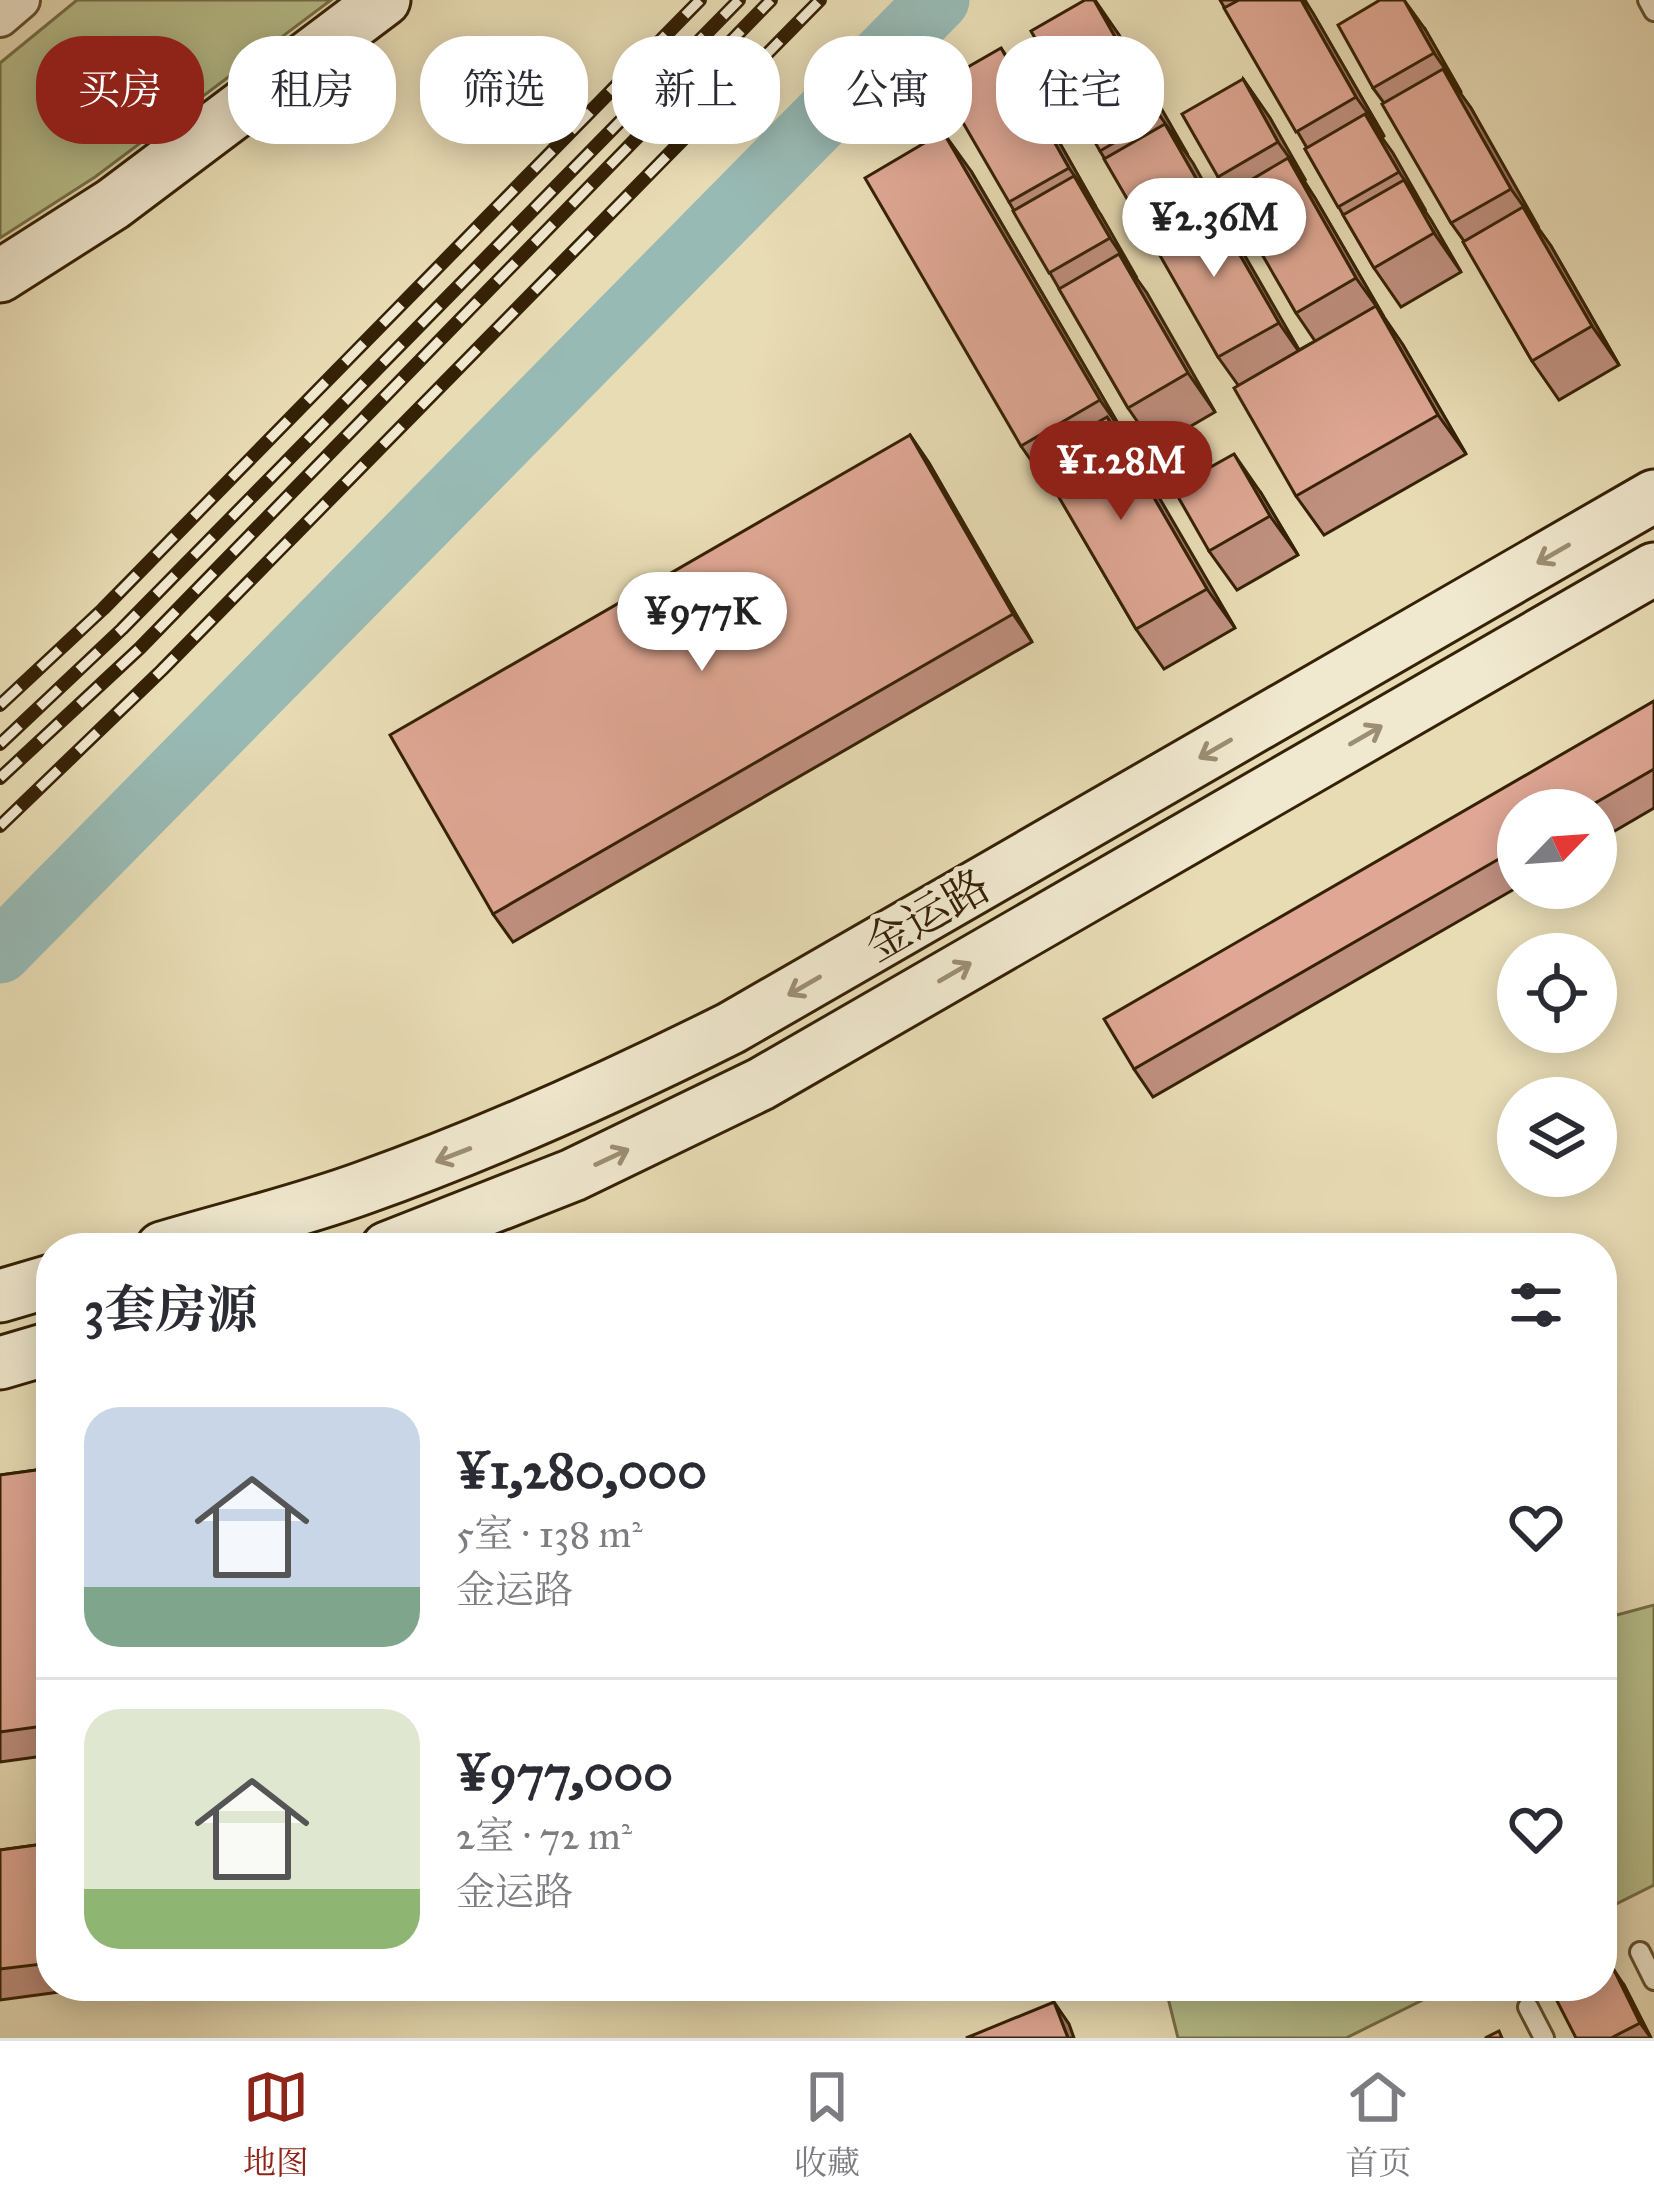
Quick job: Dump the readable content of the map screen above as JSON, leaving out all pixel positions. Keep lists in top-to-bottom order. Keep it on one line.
{"streets":{"main road":["金运路"]},"north":"top right","page":{"chip":["买房","租房","筛选","新上","公寓","住宅"],"price":["¥2.36M","¥1.28M","¥977K"],"heading":"3套房源","list":[{"name":"¥1,280,000","note":"5室 · 138 m² · 金运路"},{"name":"¥977,000","note":"2室 · 72 m² · 金运路"}],"tabs":["地图","收藏","首页"]}}
